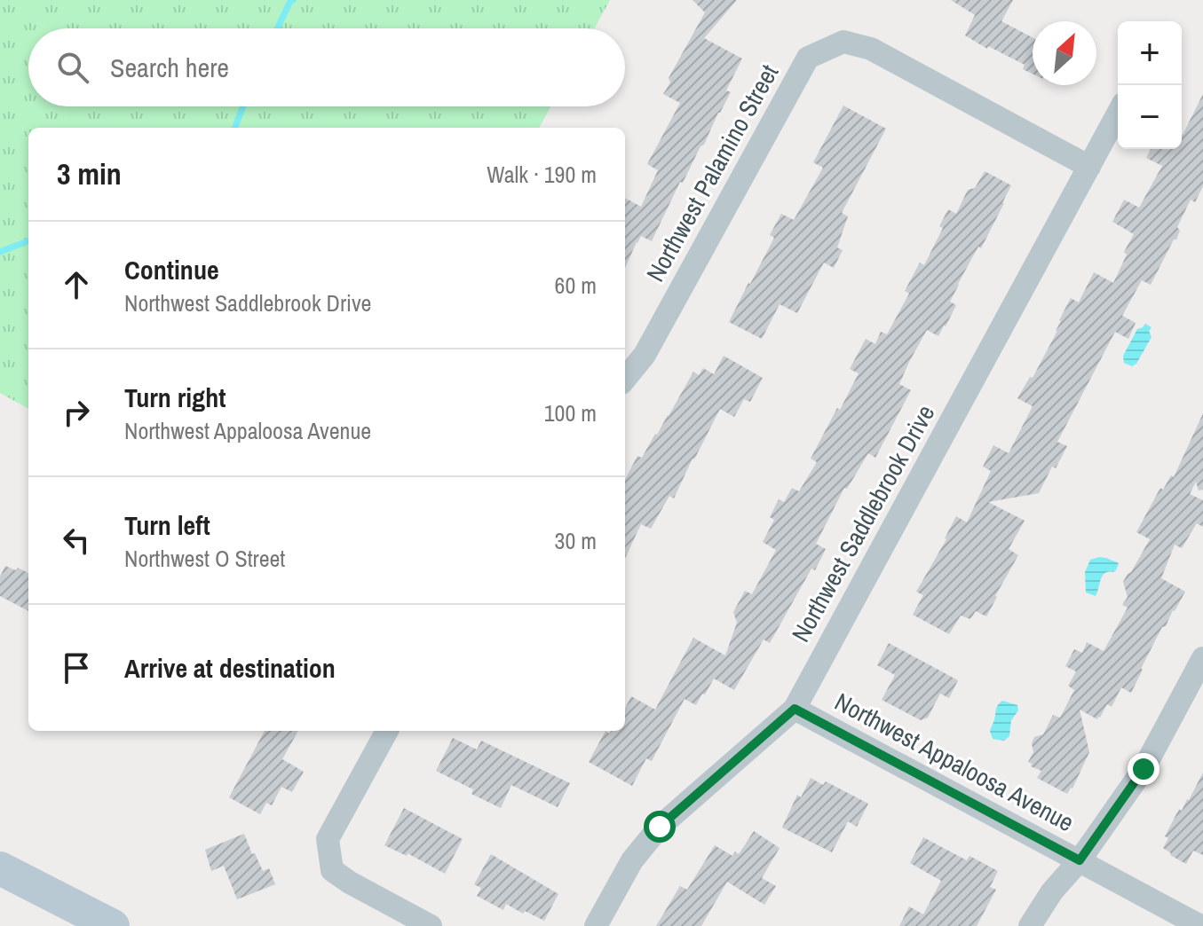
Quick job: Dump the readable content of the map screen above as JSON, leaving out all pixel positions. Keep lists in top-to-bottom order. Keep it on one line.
{"streets":{"street":["Northwest Palamino Street","Northwest Saddlebrook Drive","Northwest Appaloosa Avenue"]},"crossings":[["Northwest Palamino Street","Northwest Saddlebrook Drive"],["Northwest Saddlebrook Drive","Northwest Appaloosa Avenue"]],"north":"top right","page":{"map_buttons":["+","−"],"search":"Search here","heading":["3 min","Walk · 190 m"],"list":[["Continue","Northwest Saddlebrook Drive","60 m"],["Turn right","Northwest Appaloosa Avenue","100 m"],["Turn left","Northwest O Street","30 m"],"Arrive at destination"]}}
